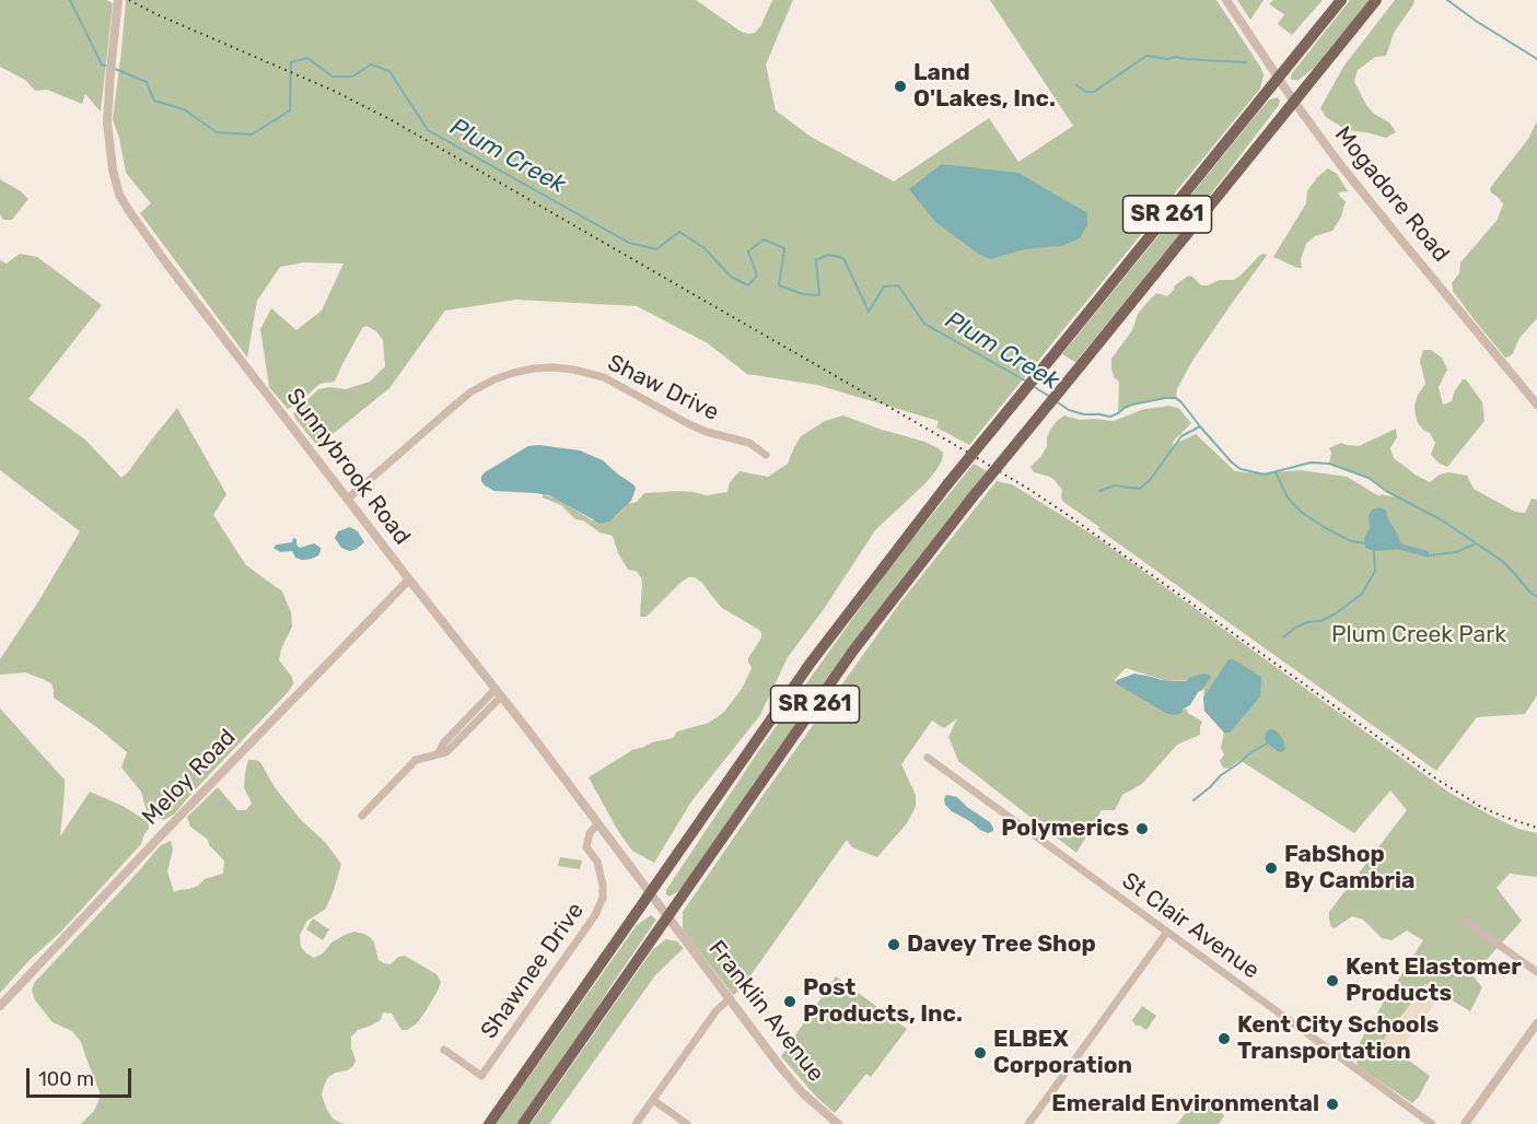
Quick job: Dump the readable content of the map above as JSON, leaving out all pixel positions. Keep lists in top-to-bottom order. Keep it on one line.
{"streets":{"main road":["SR 261"],"street":["Mogadore Road","Shaw Drive","Sunnybrook Road","Meloy Road","St Clair Avenue","Shawnee Drive","Franklin Avenue"]},"crossings":[["Mogadore Road","SR 261"],["SR 261","Sunnybrook Road"],["SR 261","Franklin Avenue"],["Shaw Drive","Sunnybrook Road"],["Sunnybrook Road","Meloy Road"],["Sunnybrook Road","Shawnee Drive"],["Sunnybrook Road","Franklin Avenue"]],"water":["Plum Creek"],"parks":["Plum Creek Park"],"places":["Land O'Lakes, Inc.","Polymerics","FabShop By Cambria","Davey Tree Shop","Kent Elastomer Products","Post Products, Inc.","Kent City Schools Transportation","ELBEX Corporation","Emerald Environmental"],"scale_bar":"100 m"}
